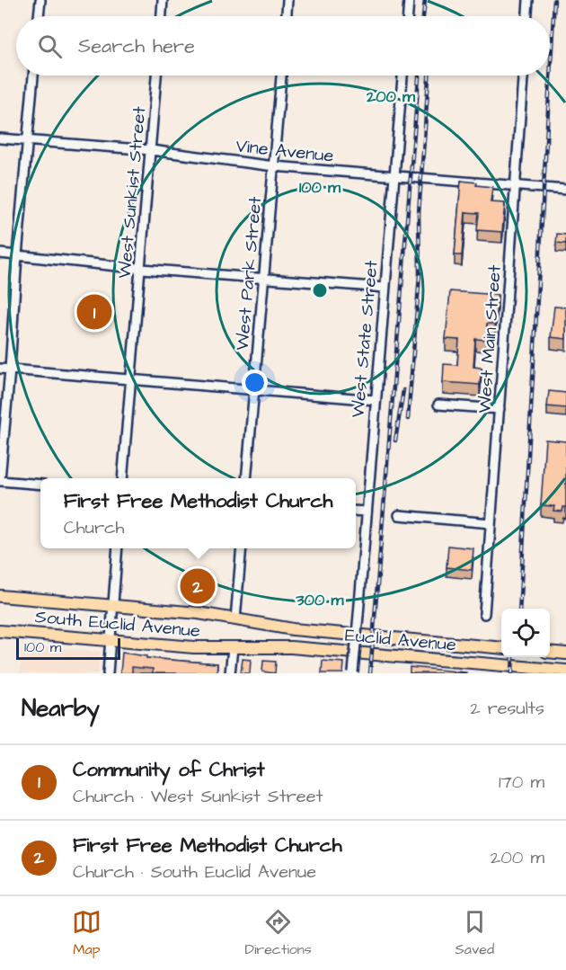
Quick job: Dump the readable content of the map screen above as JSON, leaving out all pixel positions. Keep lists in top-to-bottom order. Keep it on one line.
{"streets":{"main road":["South Euclid Avenue","Euclid Avenue"],"street":["Vine Avenue","West Sunkist Street","West Park Street","West State Street","West Main Street"]},"crossings":[["Vine Avenue","West Sunkist Street"],["Vine Avenue","West Park Street"],["Vine Avenue","West State Street"],["Vine Avenue","West Main Street"],["South Euclid Avenue","Euclid Avenue"]],"scale_bar":"100 m","page":{"search":"Search here","pins":["1","2"],"popup":["First Free Methodist Church","Church"],"scale":"100 m","heading":["Nearby","2 results"],"list":[{"mark":"1","name":"Community of Christ","note":"Church · West Sunkist Street","value":"170 m"},{"mark":"2","name":"First Free Methodist Church","note":"Church · South Euclid Avenue","value":"200 m"}],"nav":["Map","Directions","Saved"]},"rings":["200 m","100 m","300 m"]}
